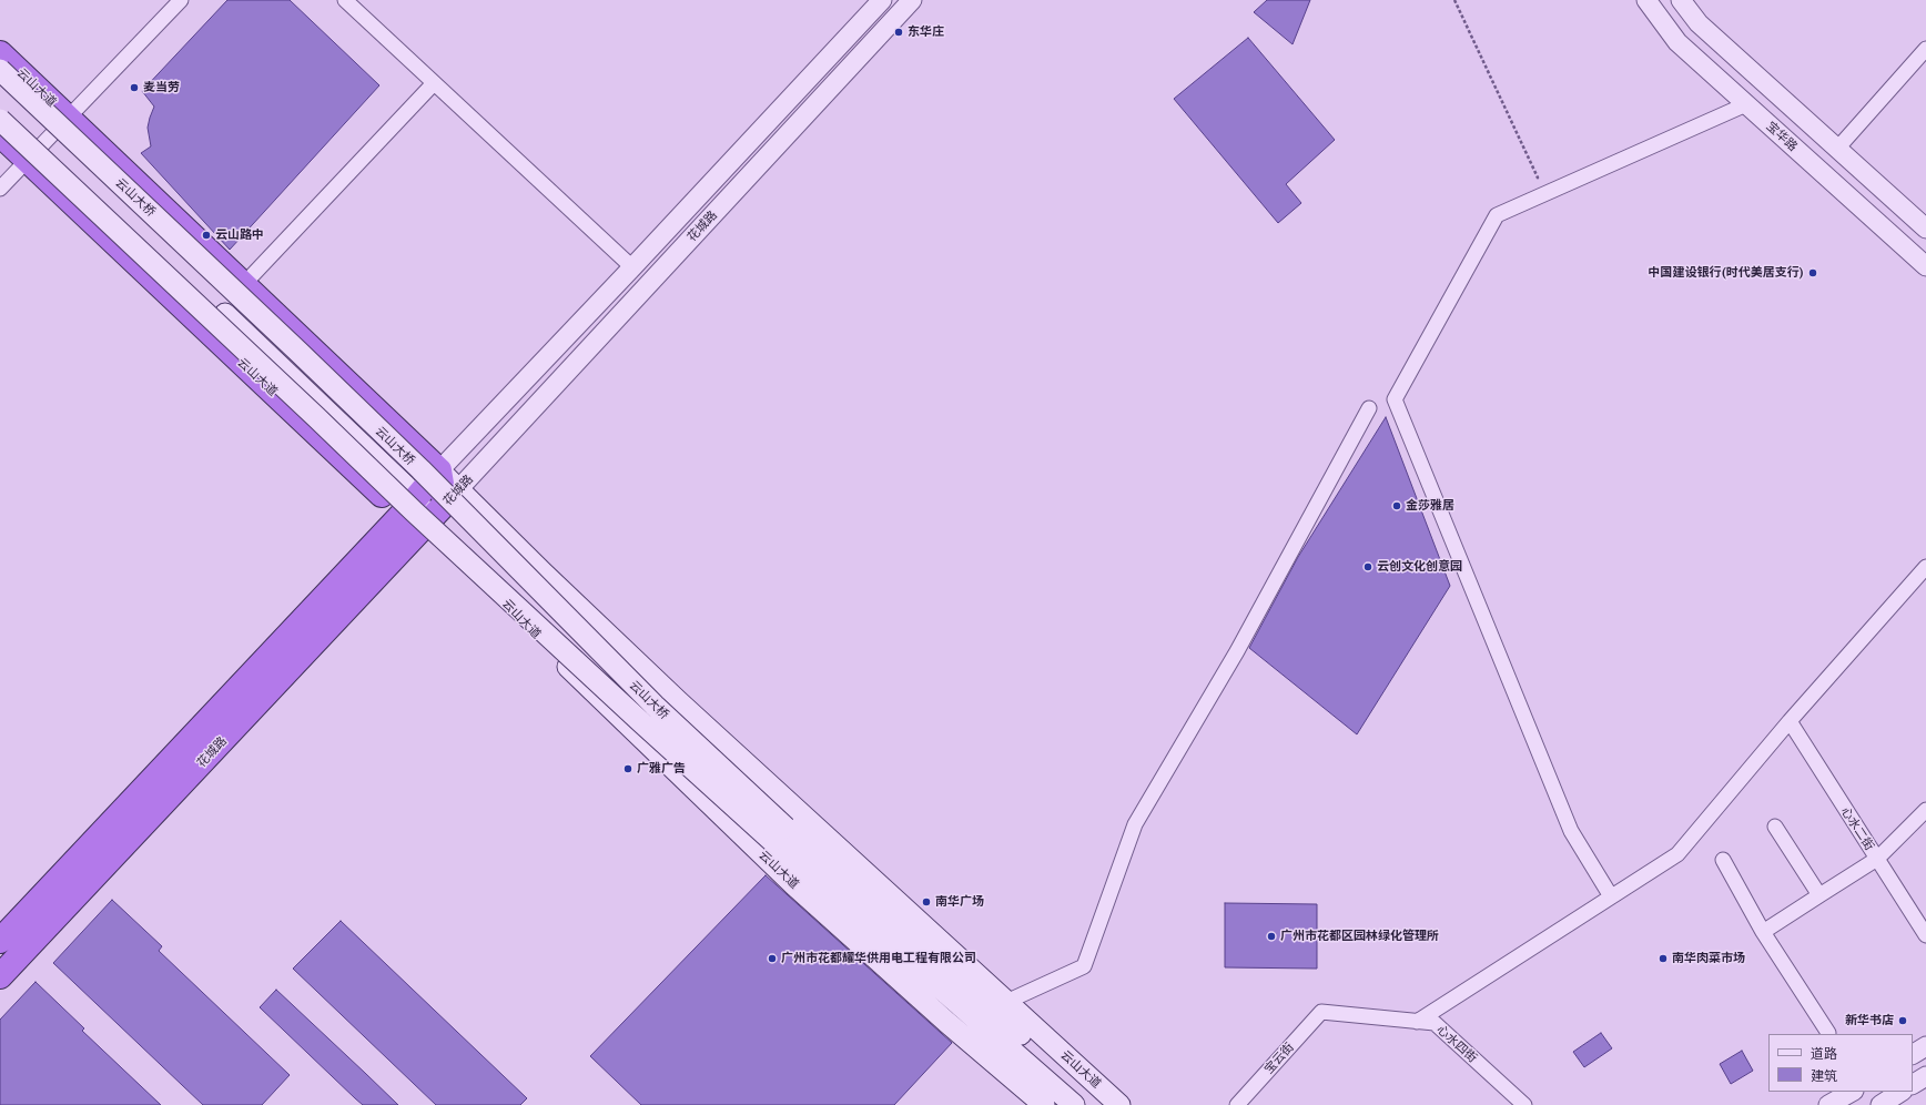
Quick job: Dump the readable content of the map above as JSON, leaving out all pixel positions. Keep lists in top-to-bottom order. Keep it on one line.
{"streets":{"highway":["云山大道","花城路"],"main road":["云山大桥"],"street":["宝华路","心水二街","心水四街","宝云街"]},"crossings":[["云山大道","云山大桥"],["云山大道","花城路"],["心水四街","宝云街"]],"places":["东华庄","麦当劳","云山路中","中国建设银行(时代美居支行)","金莎雅居","云创文化创意园","广雅广告","南华广场","广州市花都区园林绿化管理所","广州市花都耀华供用电工程有限公司","南华肉菜市场","新华书店"],"legend":["道路","建筑"]}
